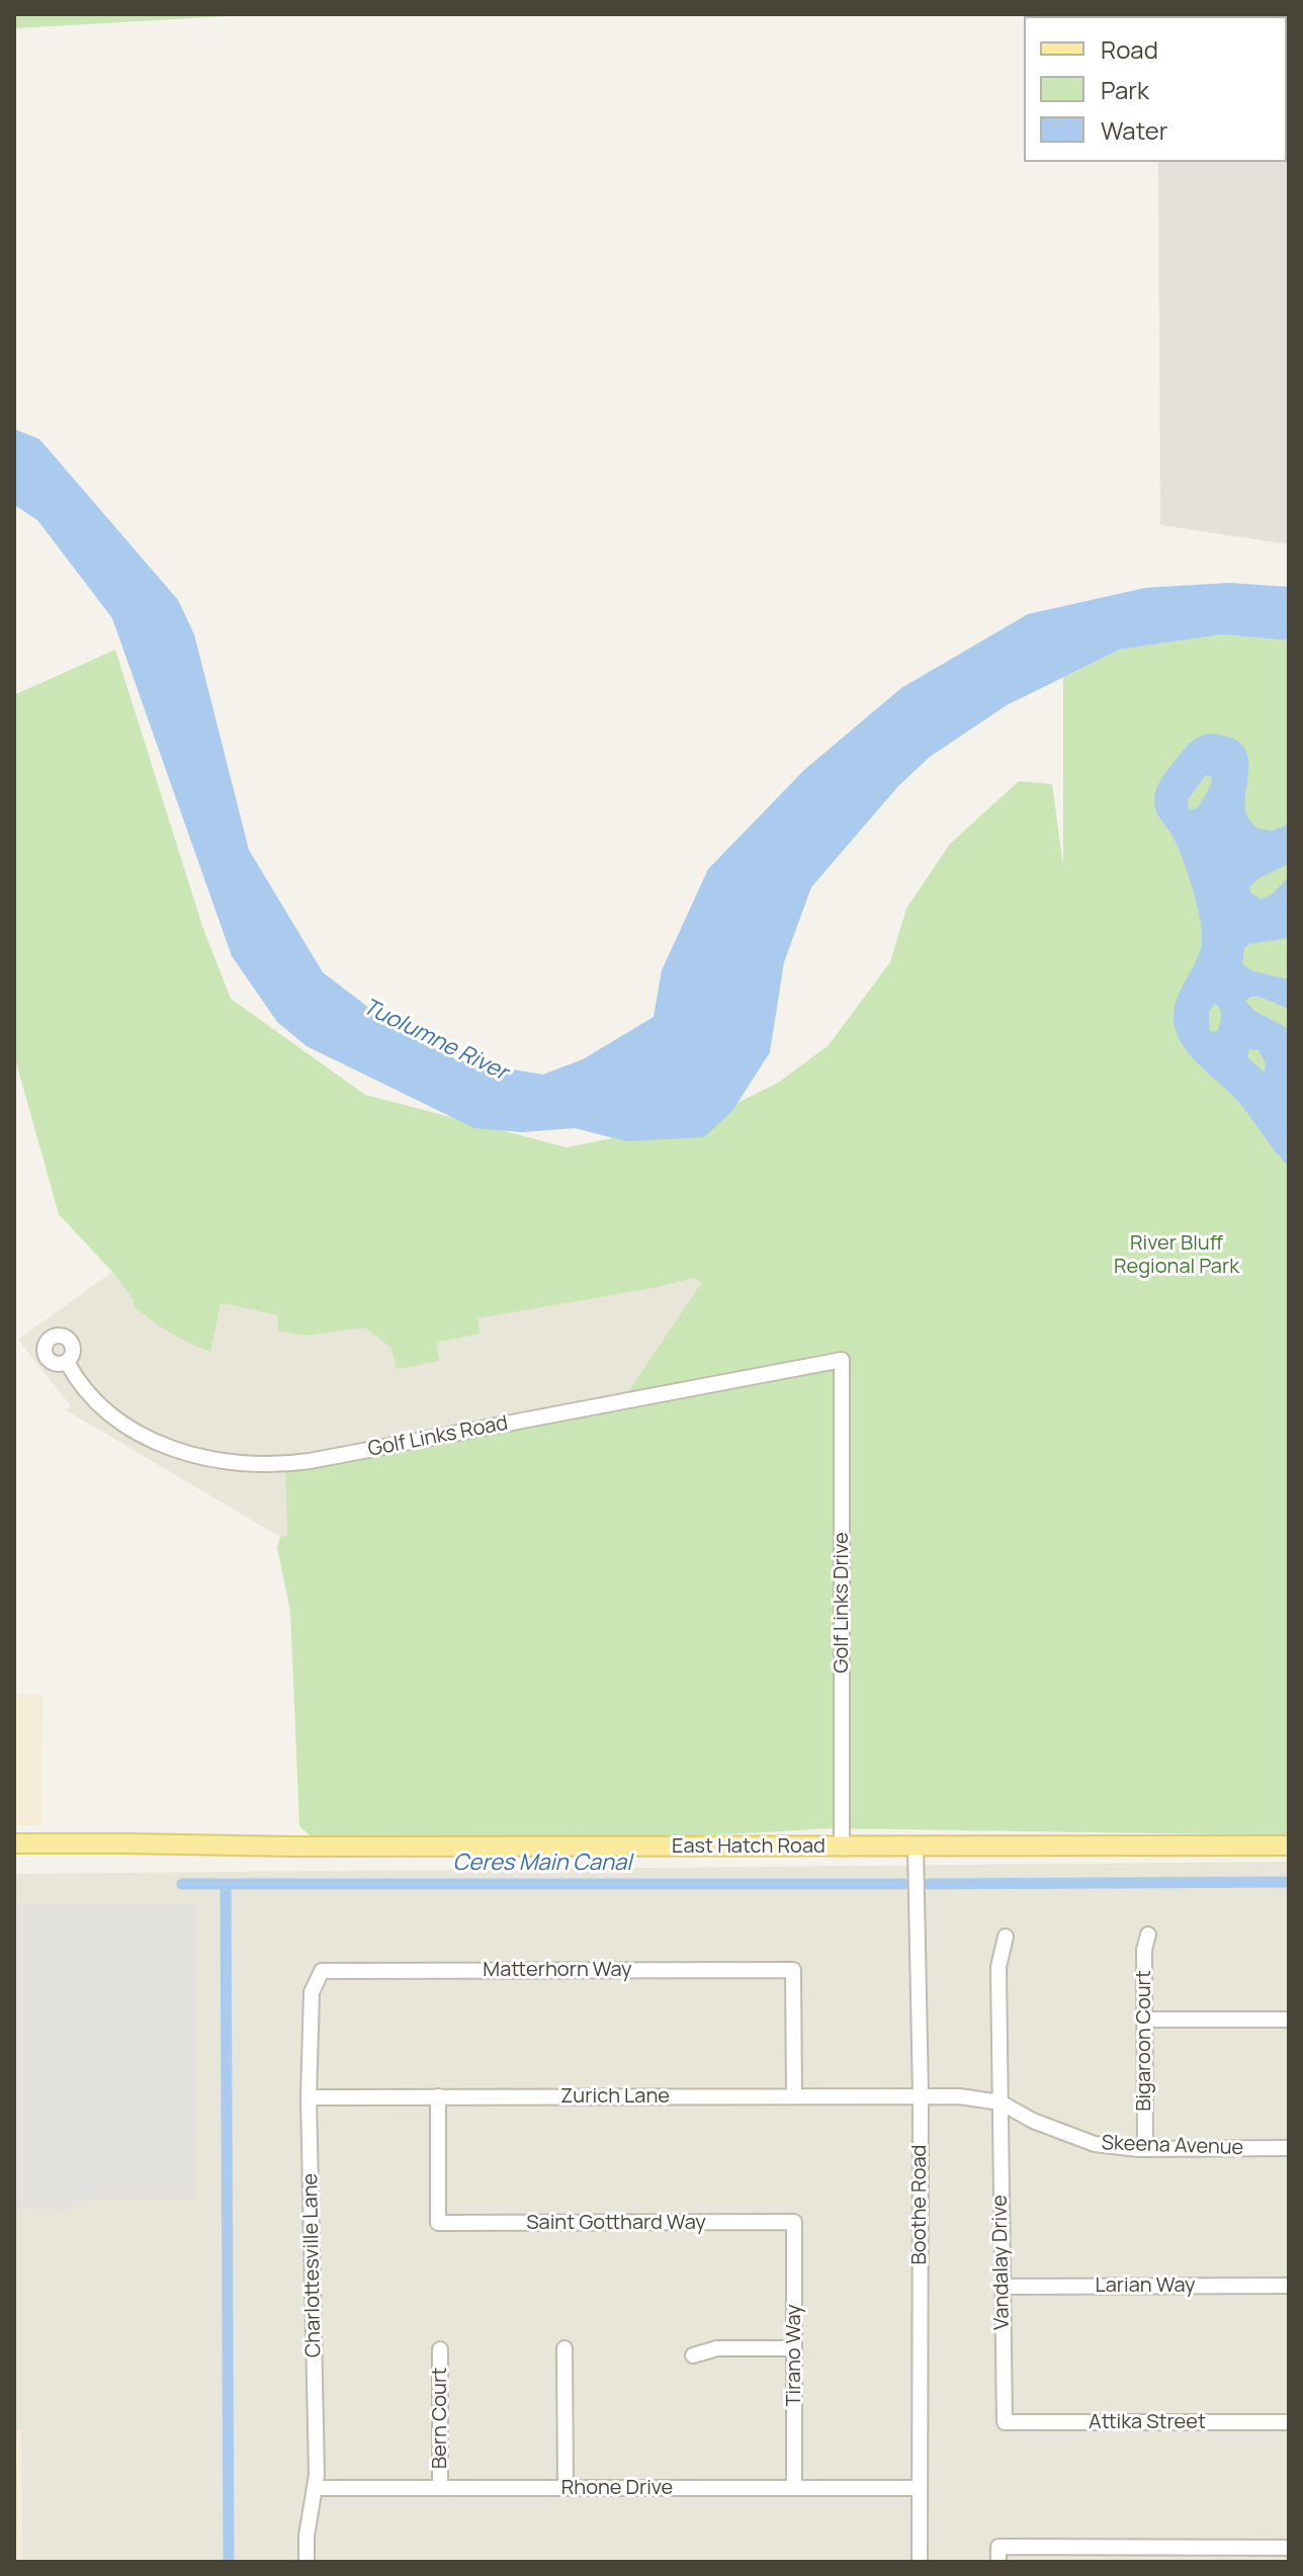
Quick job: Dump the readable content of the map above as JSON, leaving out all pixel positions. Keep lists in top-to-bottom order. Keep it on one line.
{"streets":{"main road":["East Hatch Road"],"street":["Golf Links Road","Golf Links Drive","Matterhorn Way","Bigaroon Court","Zurich Lane","Skeena Avenue","Boothe Road","Saint Gotthard Way","Vandalay Drive","Charlottesville Lane","Larian Way","Tirano Way","Bern Court","Attika Street","Rhone Drive"]},"crossings":[["Golf Links Road","Golf Links Drive"],["Golf Links Drive","East Hatch Road"],["East Hatch Road","Boothe Road"],["Matterhorn Way","Zurich Lane"],["Matterhorn Way","Charlottesville Lane"],["Bigaroon Court","Skeena Avenue"],["Zurich Lane","Skeena Avenue"],["Zurich Lane","Boothe Road"],["Zurich Lane","Saint Gotthard Way"],["Zurich Lane","Charlottesville Lane"],["Skeena Avenue","Boothe Road"],["Skeena Avenue","Vandalay Drive"],["Boothe Road","Rhone Drive"],["Saint Gotthard Way","Tirano Way"],["Vandalay Drive","Larian Way"],["Vandalay Drive","Attika Street"],["Charlottesville Lane","Rhone Drive"],["Tirano Way","Rhone Drive"],["Bern Court","Rhone Drive"]],"water":["Tuolumne River","Ceres Main Canal"],"parks":["River Bluff Regional Park"],"legend":["Road","Park","Water"]}
